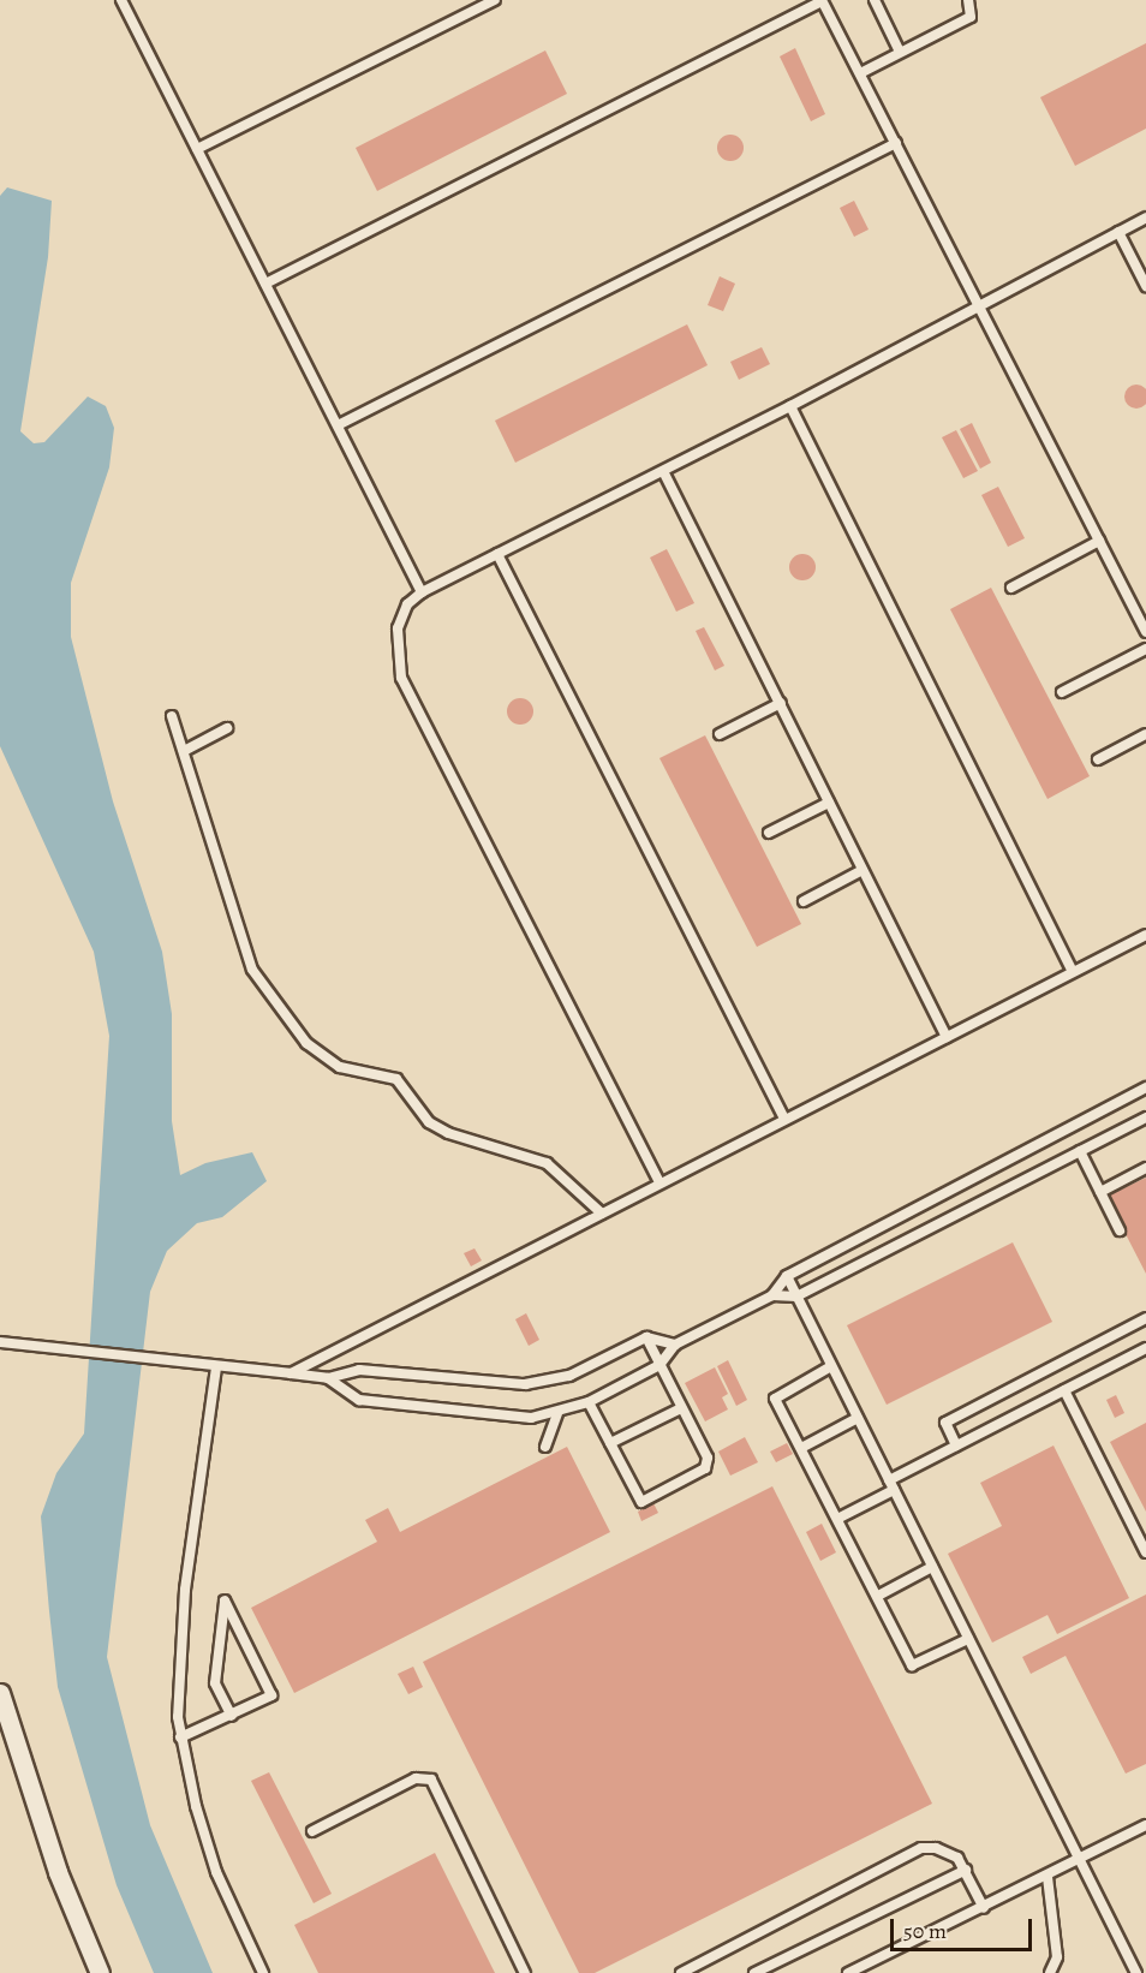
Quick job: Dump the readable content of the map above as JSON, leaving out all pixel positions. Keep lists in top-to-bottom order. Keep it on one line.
{"scale_bar":"50 m"}
